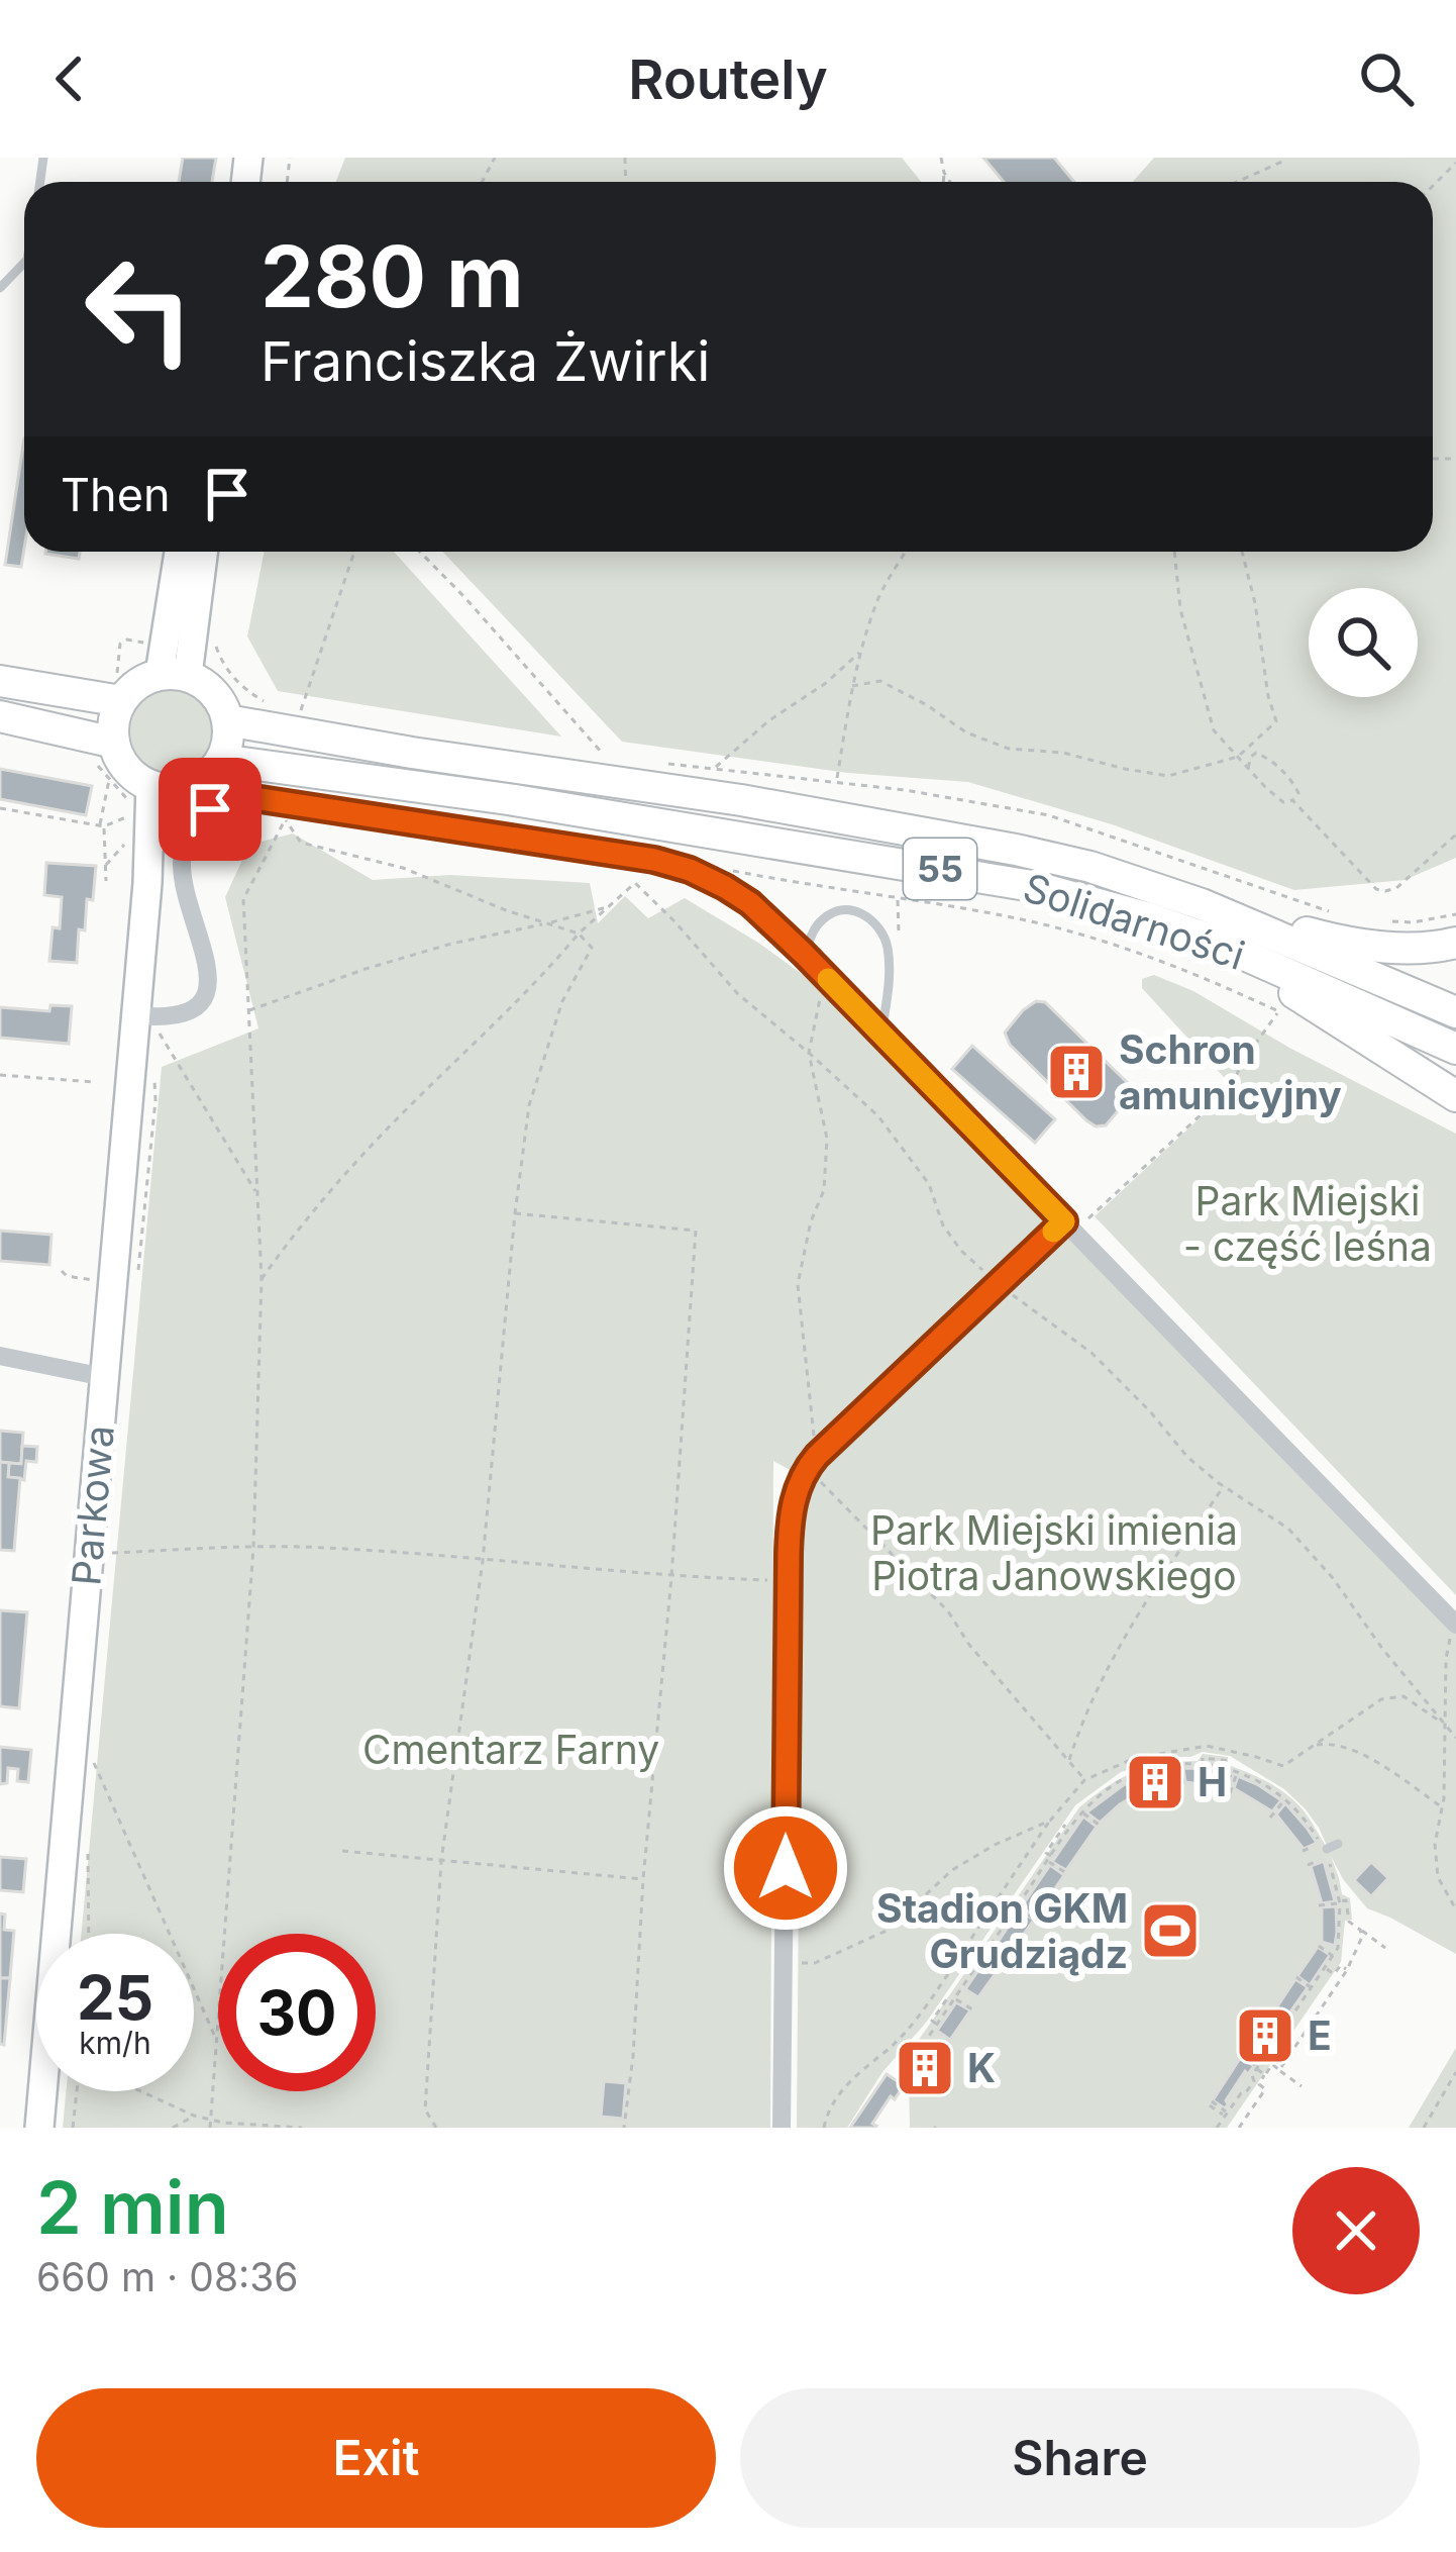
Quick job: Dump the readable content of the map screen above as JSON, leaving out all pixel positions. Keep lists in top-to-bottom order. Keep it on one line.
{"streets":{"main road":["55","Solidarności"],"street":["Parkowa"]},"crossings":[["Solidarności","Parkowa"]],"parks":["Park Miejski - część leśna","Park Miejski imienia Piotra Janowskiego","Cmentarz Farny"],"places":{"building":["Schron amunicyjny","H","E","K"],"sports":["Stadion GKM Grudziądz"]},"page":{"header":"Routely","turn":["280 m","Franciszka Żwirki"],"then":"Then","speed":"25 km/h","limit":"30","heading":["2 min","660 m · 08:36"],"buttons":["Exit","Share"]}}
